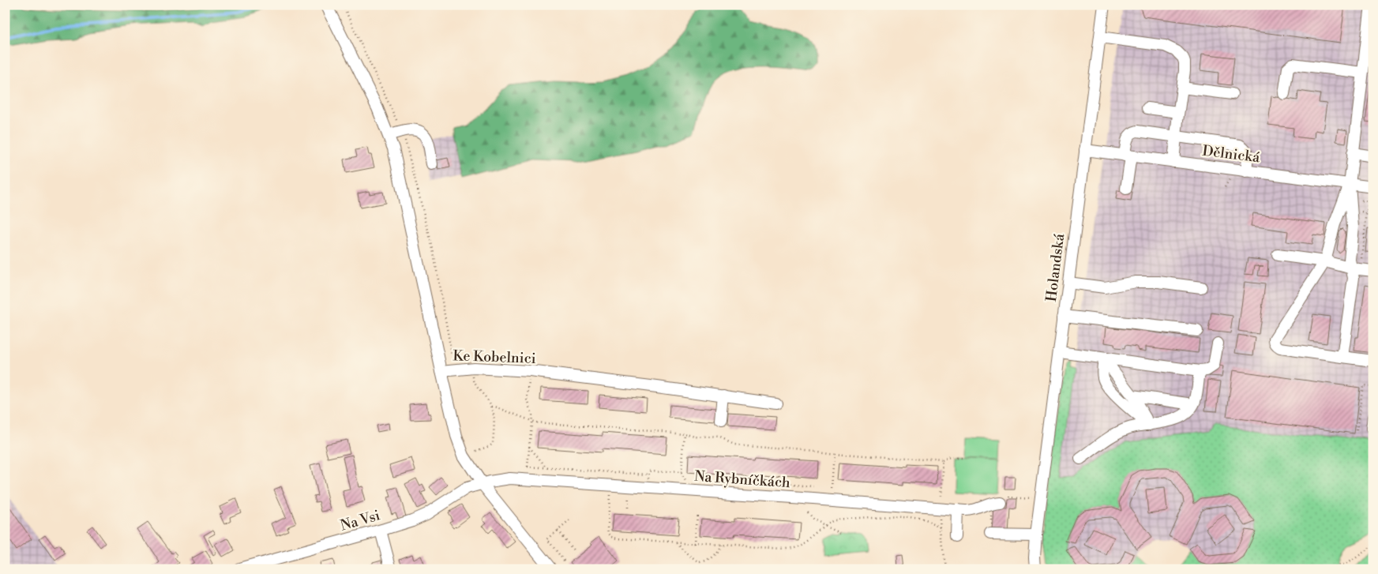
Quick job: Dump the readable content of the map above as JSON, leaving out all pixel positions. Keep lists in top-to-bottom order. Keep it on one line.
{"streets":{"street":["Dělnická","Holandská","Ke Kobelnici","Na Rybníčkách","Na Vsi"]},"crossings":[["Dělnická","Holandská"],["Ke Kobelnici","Na Rybníčkách"],["Ke Kobelnici","Na Vsi"],["Na Rybníčkách","Na Vsi"]]}
